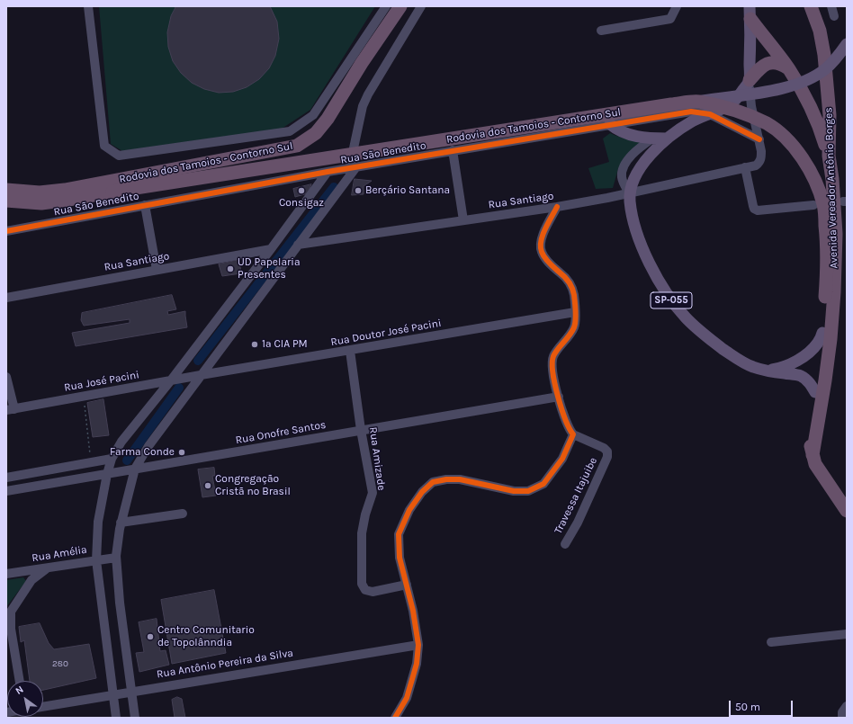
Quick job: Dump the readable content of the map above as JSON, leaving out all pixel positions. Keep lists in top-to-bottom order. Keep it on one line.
{"streets":{"highway":["Rodovia dos Tamoios - Contorno Sul","Avenida Vereador Antônio Borges","SP-055"],"street":["Rua São Benedito","Rua Santiago","Rua Doutor José Pacini","Rua José Pacini","Rua Onofre Santos","Rua Amizade","Travessa Itajuibe","Rua Amélia","Rua Antônio Pereira da Silva"]},"crossings":[["Rodovia dos Tamoios - Contorno Sul","Avenida Vereador Antônio Borges"],["Rodovia dos Tamoios - Contorno Sul","SP-055"],["Rua São Benedito","Rua Santiago"],["Rua São Benedito","SP-055"],["Avenida Vereador Antônio Borges","SP-055"],["Rua Santiago","SP-055"],["Rua Doutor José Pacini","Rua José Pacini"],["Rua Doutor José Pacini","Rua Amizade"],["Rua Onofre Santos","Rua Amizade"]],"places":["Consigaz","Berçário Santana","UD Papelaria Presentes","1ª CIA PM","Farma Conde","Congregação Cristã no Brasil","Centro Comunitario de Topolânndia"],"house_numbers":["280"],"scale_bar":"50 m","north":"top left"}
